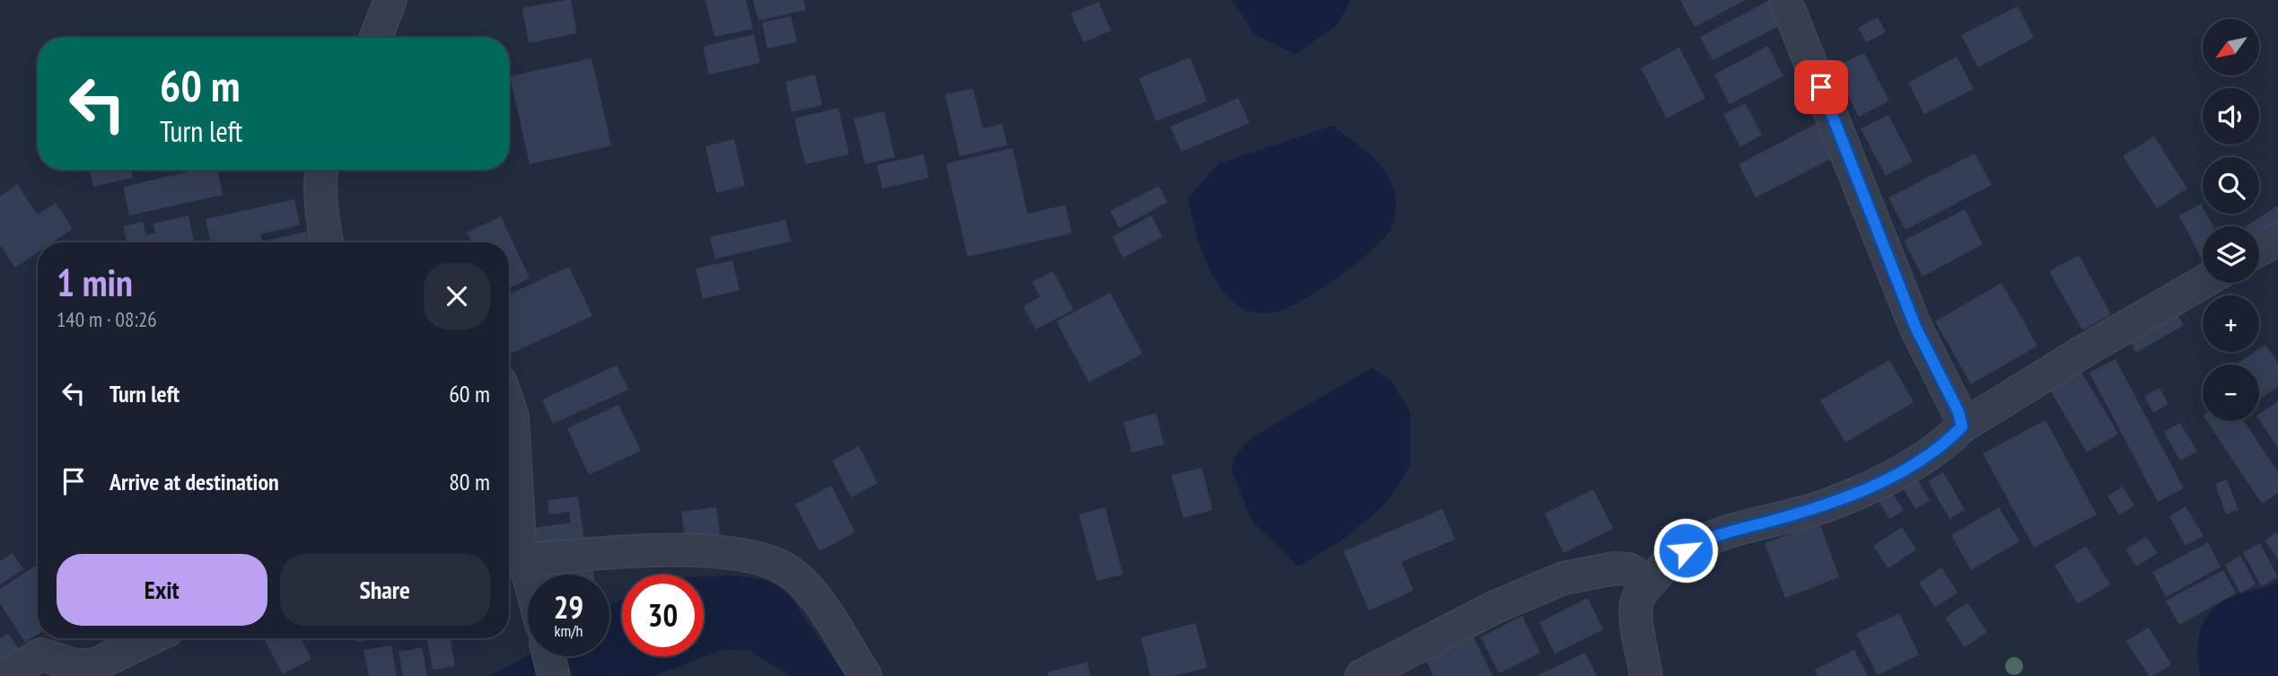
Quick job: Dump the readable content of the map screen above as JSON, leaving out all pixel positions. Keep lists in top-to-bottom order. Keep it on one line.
{"north":"bottom left","page":{"map_buttons":["+","−"],"turn":["60 m","Turn left"],"heading":["1 min","140 m · 08:26"],"list":[{"name":"Turn left","value":"60 m"},{"name":"Arrive at destination","value":"80 m"}],"buttons":["Exit","Share"],"speed":"29 km/h","limit":"30"}}
